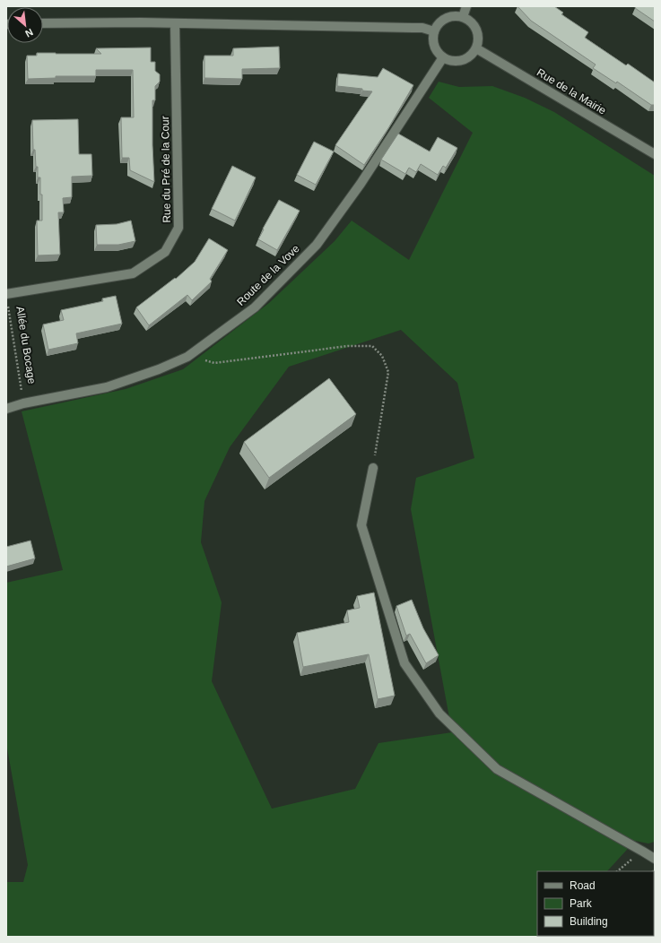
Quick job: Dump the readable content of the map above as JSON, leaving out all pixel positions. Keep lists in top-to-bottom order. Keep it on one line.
{"streets":{"street":["Rue de la Mairie","Rue du Pré de la Cour","Route de la Vove","Allée du Bocage"]},"crossings":[["Rue de la Mairie","Route de la Vove"],["Rue du Pré de la Cour","Allée du Bocage"],["Route de la Vove","Allée du Bocage"]],"legend":["Road","Park","Building"],"north":"bottom right"}
